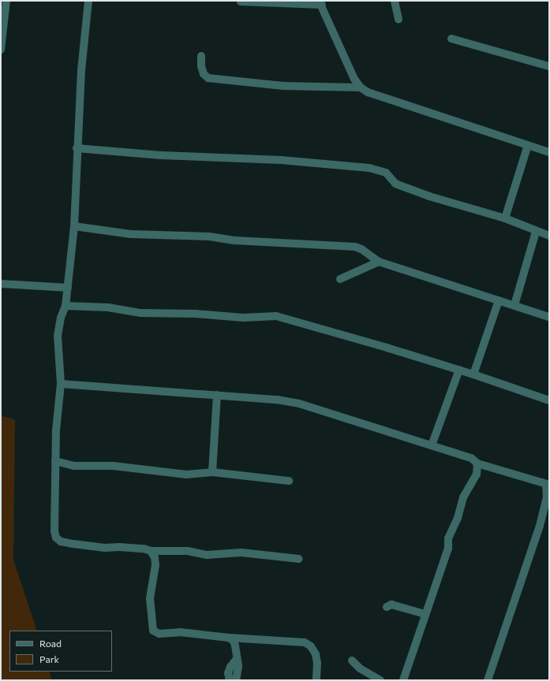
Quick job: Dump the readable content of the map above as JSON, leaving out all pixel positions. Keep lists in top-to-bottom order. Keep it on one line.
{"legend":["Road","Park"]}
